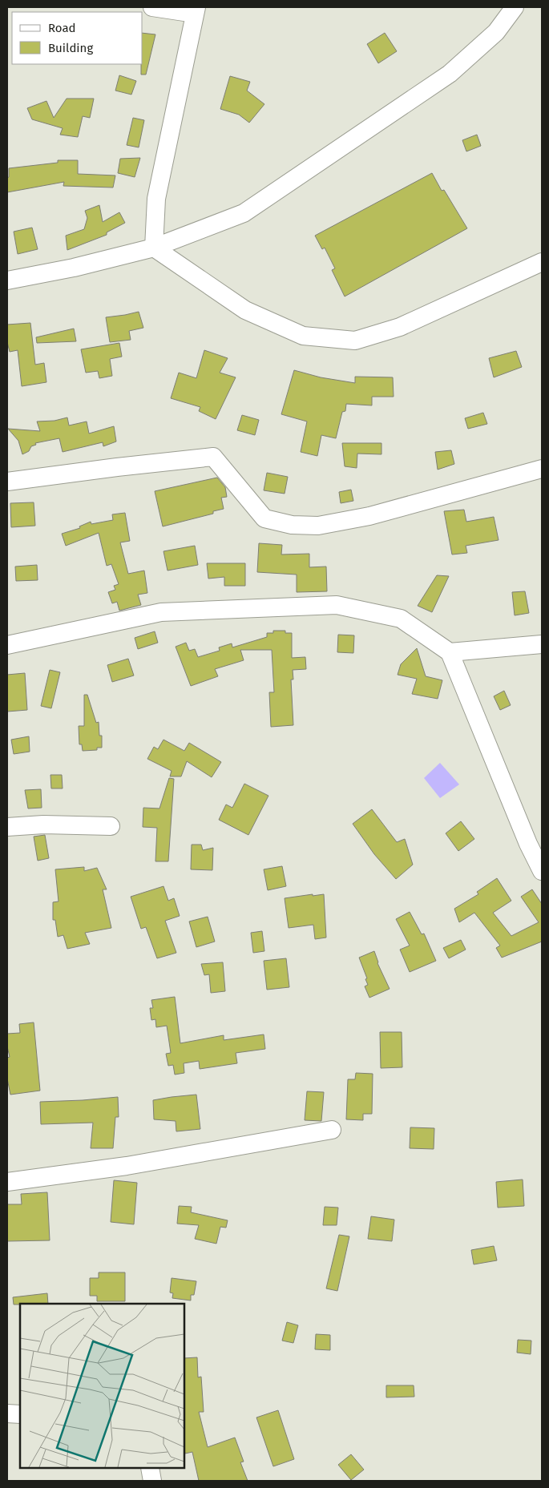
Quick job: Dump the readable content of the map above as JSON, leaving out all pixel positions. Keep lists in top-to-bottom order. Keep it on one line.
{"legend":["Road","Building"]}
